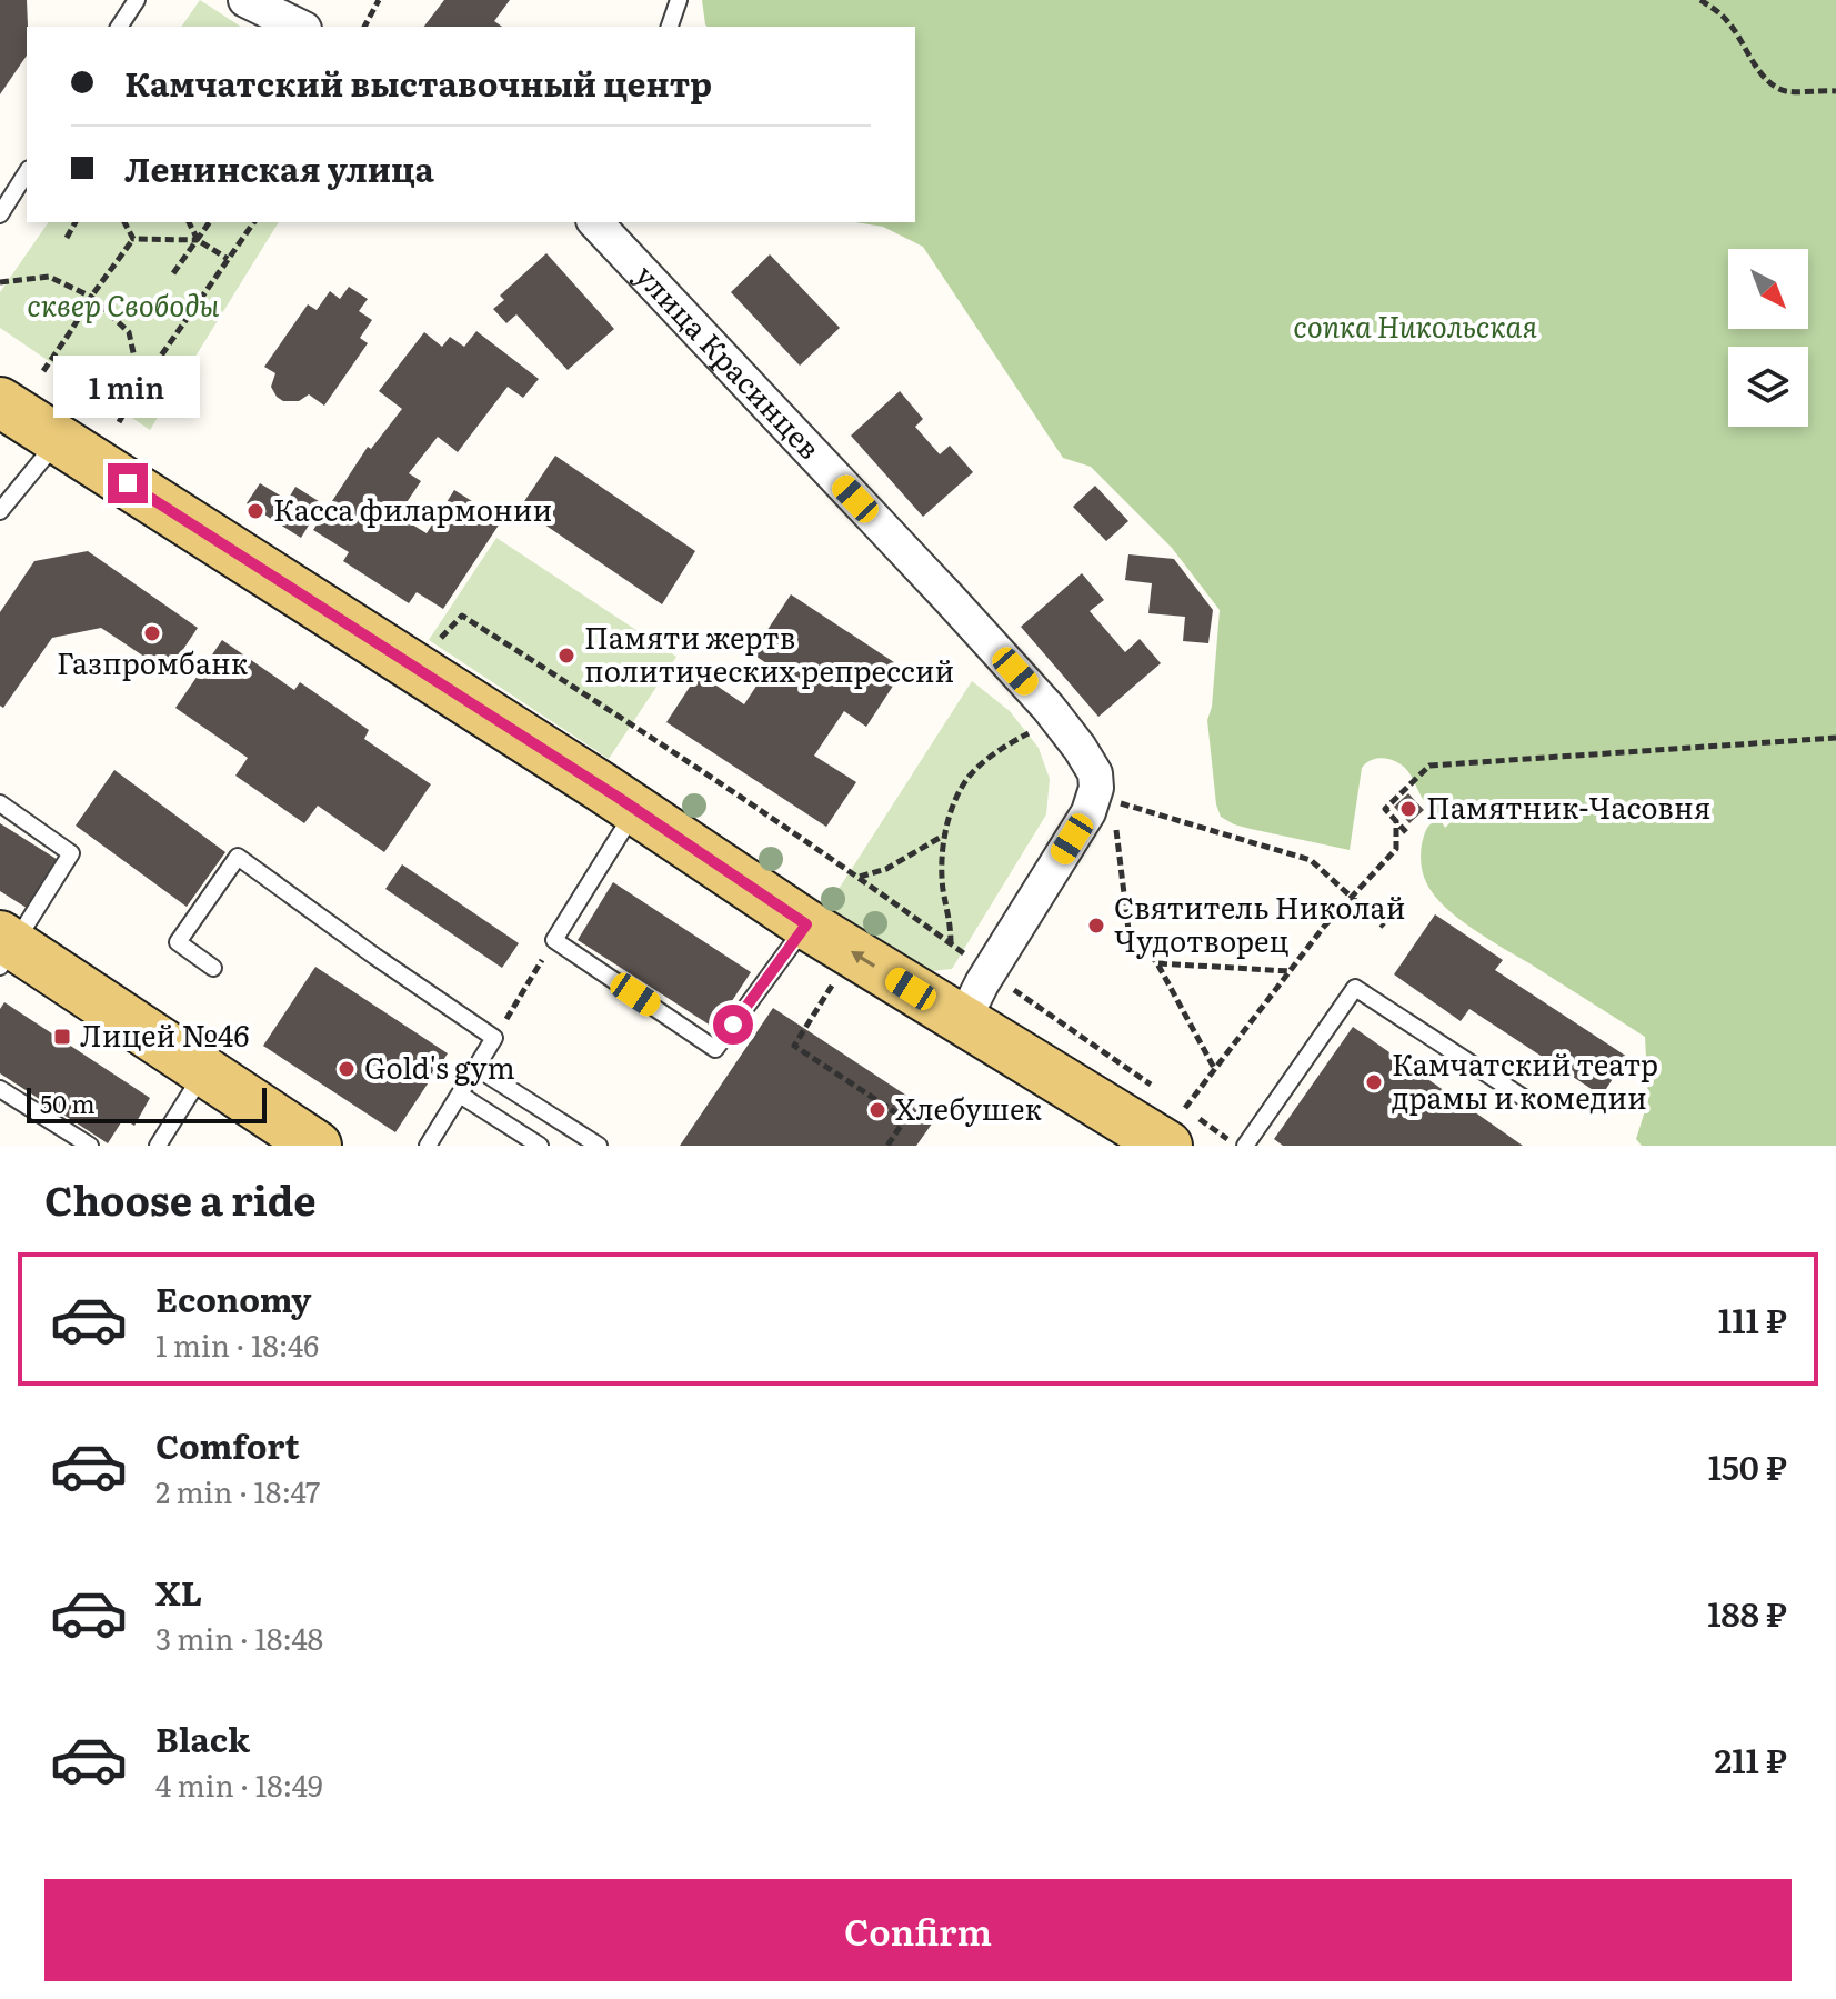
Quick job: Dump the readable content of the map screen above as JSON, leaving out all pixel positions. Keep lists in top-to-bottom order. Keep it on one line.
{"streets":{"street":["улица Красинцев"]},"parks":["cквер Свободы","сопка Никольская"],"places":{"other":["Касса филармонии","Газпромбанк","Памяти жертв политических репрессий","Памятник-Часовня","Святитель Николай Чудотворец","Gold's gym","Камчатский театр драмы и комедии","Хлебушек"],"transit":["Лицей №46"]},"scale_bar":"50 m","north":"bottom right","page":{"banner":["Камчатский выставочный центр","Ленинская улица"],"bubble":"1 min","scale":"50 m","heading":"Choose a ride","list":[{"name":"Economy","note":"1 min · 18:46","value":"111 ₽"},{"name":"Comfort","note":"2 min · 18:47","value":"150 ₽"},{"name":"XL","note":"3 min · 18:48","value":"188 ₽"},{"name":"Black","note":"4 min · 18:49","value":"211 ₽"}],"buttons":"Confirm"}}
